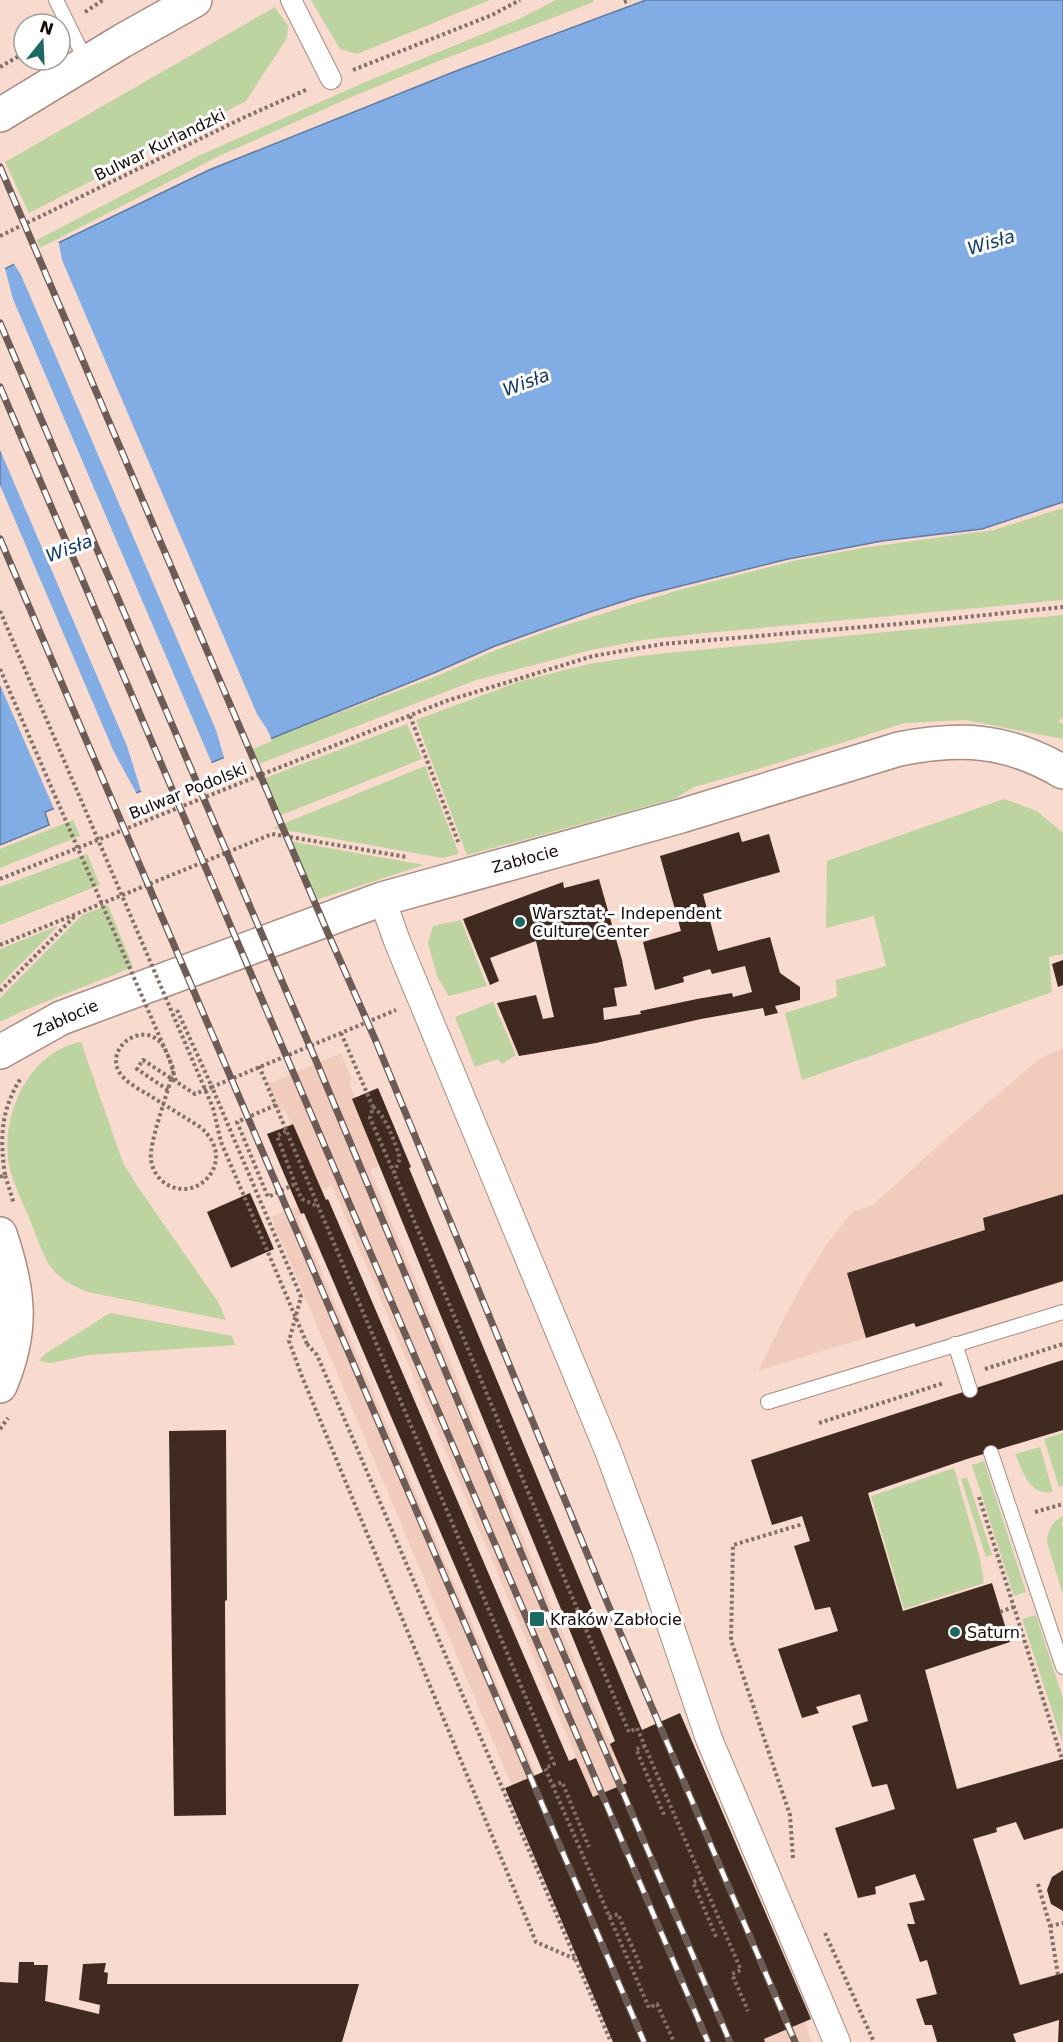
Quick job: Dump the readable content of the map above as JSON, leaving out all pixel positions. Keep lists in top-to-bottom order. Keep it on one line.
{"streets":{"street":["Zabłocie"],"path":["Bulwar Kurlandzki","Bulwar Podolski"]},"water":["Wisła"],"places":{"other":["Warsztat – Independent Culture Center","Saturn"],"transit":["Kraków Zabłocie"]},"north":"top"}
